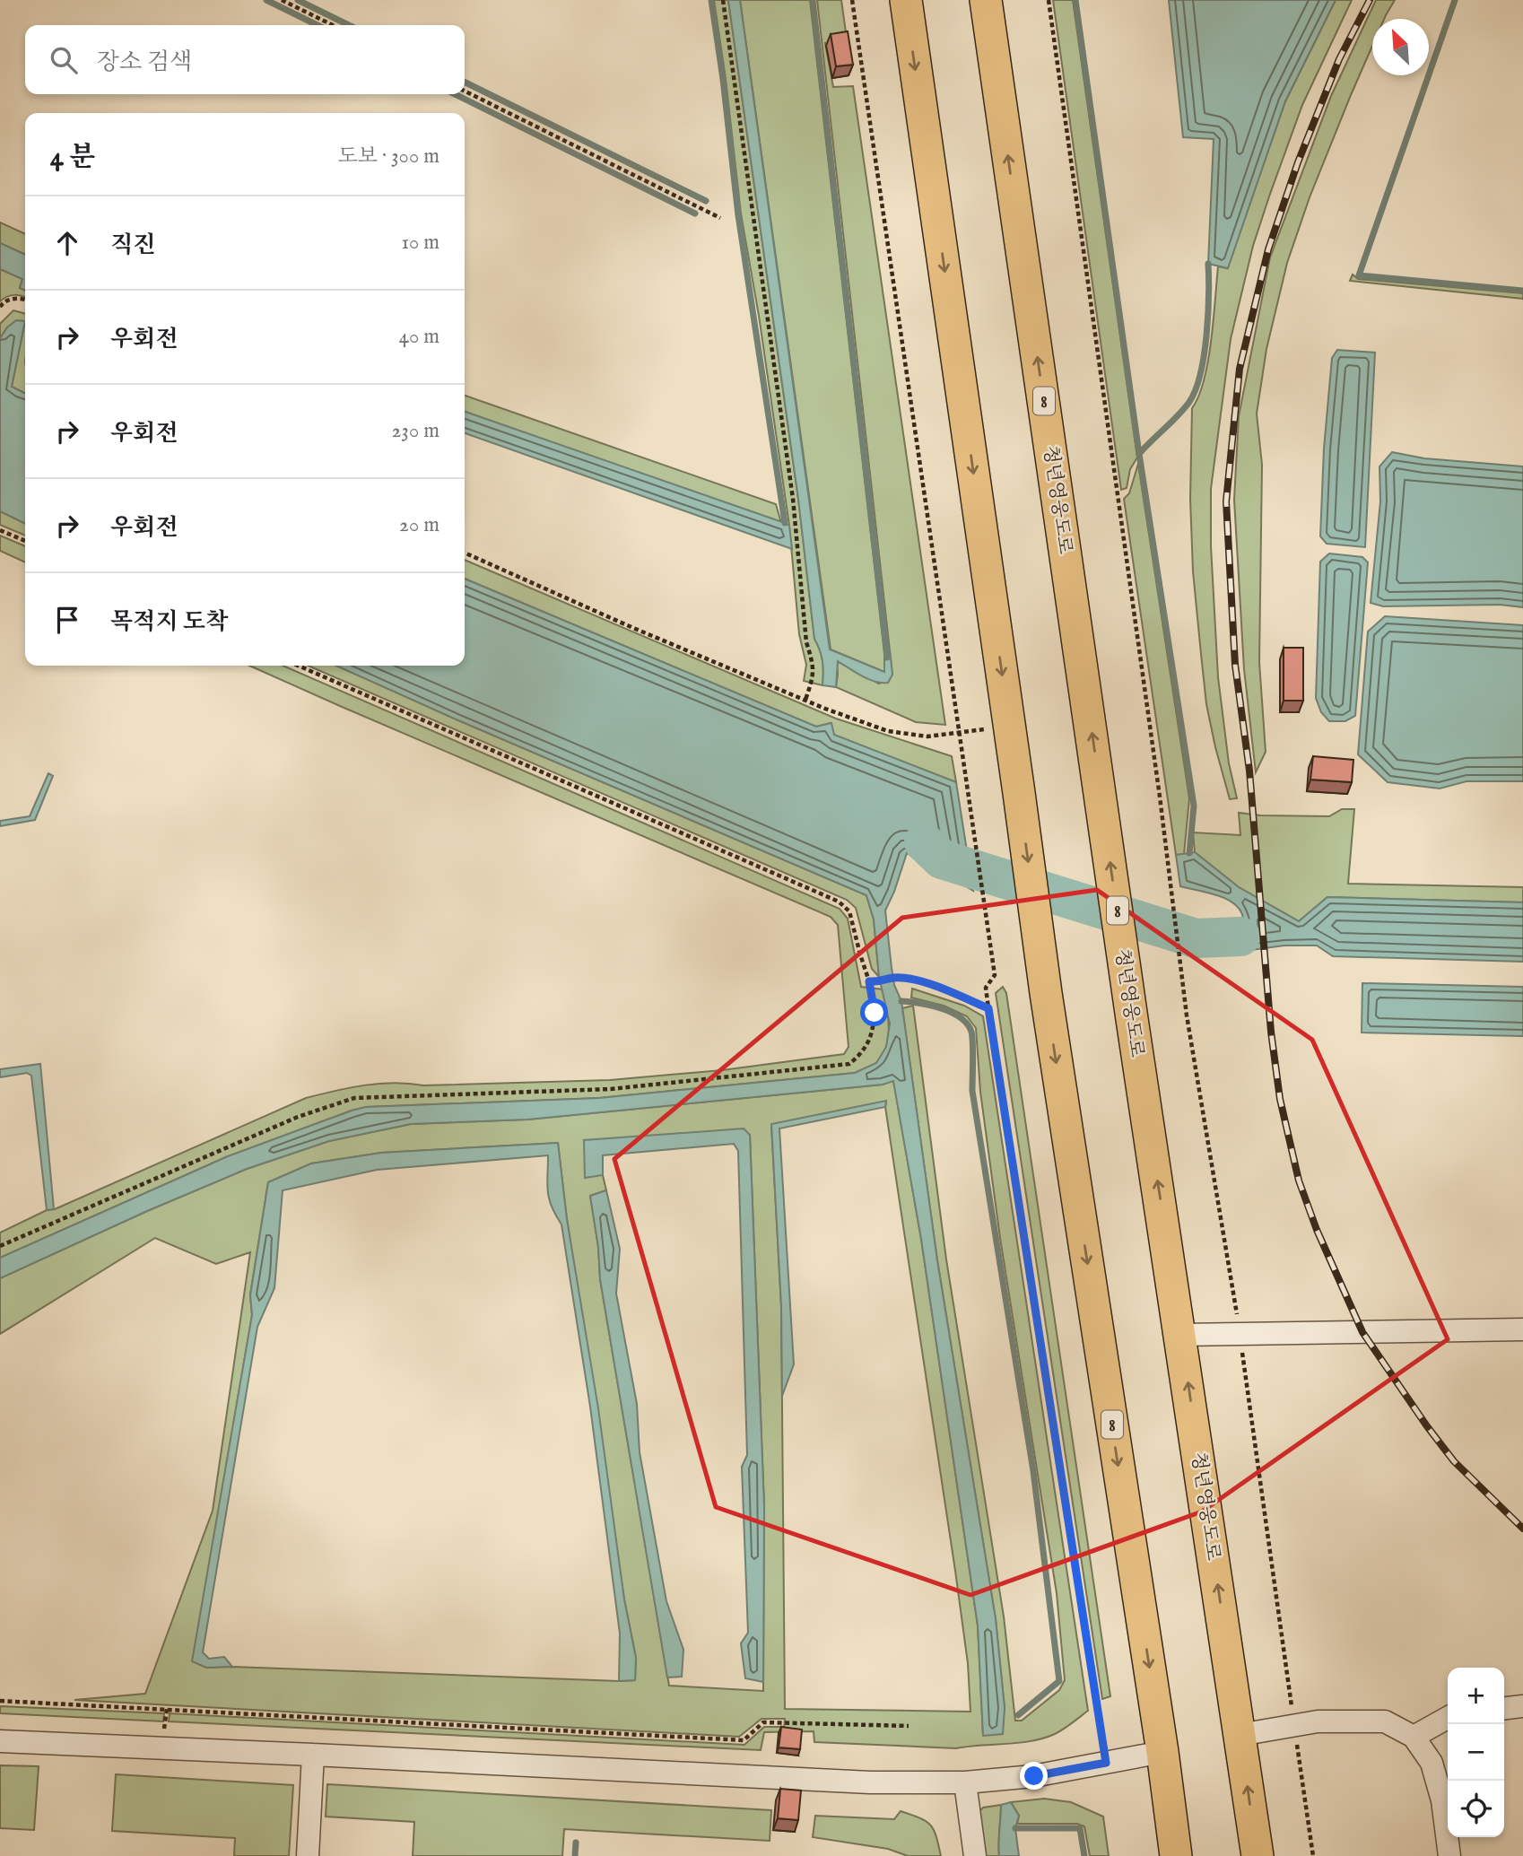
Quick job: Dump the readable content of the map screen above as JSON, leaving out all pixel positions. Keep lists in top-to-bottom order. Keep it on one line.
{"streets":{"highway":["8","청년영웅도로"]},"north":"top left","page":{"search":"장소 검색","heading":["4 분","도보 · 300 m"],"list":[["직진","10 m"],["우회전","40 m"],["우회전","230 m"],["우회전","20 m"],"목적지 도착"],"map_buttons":["+","−"]}}
